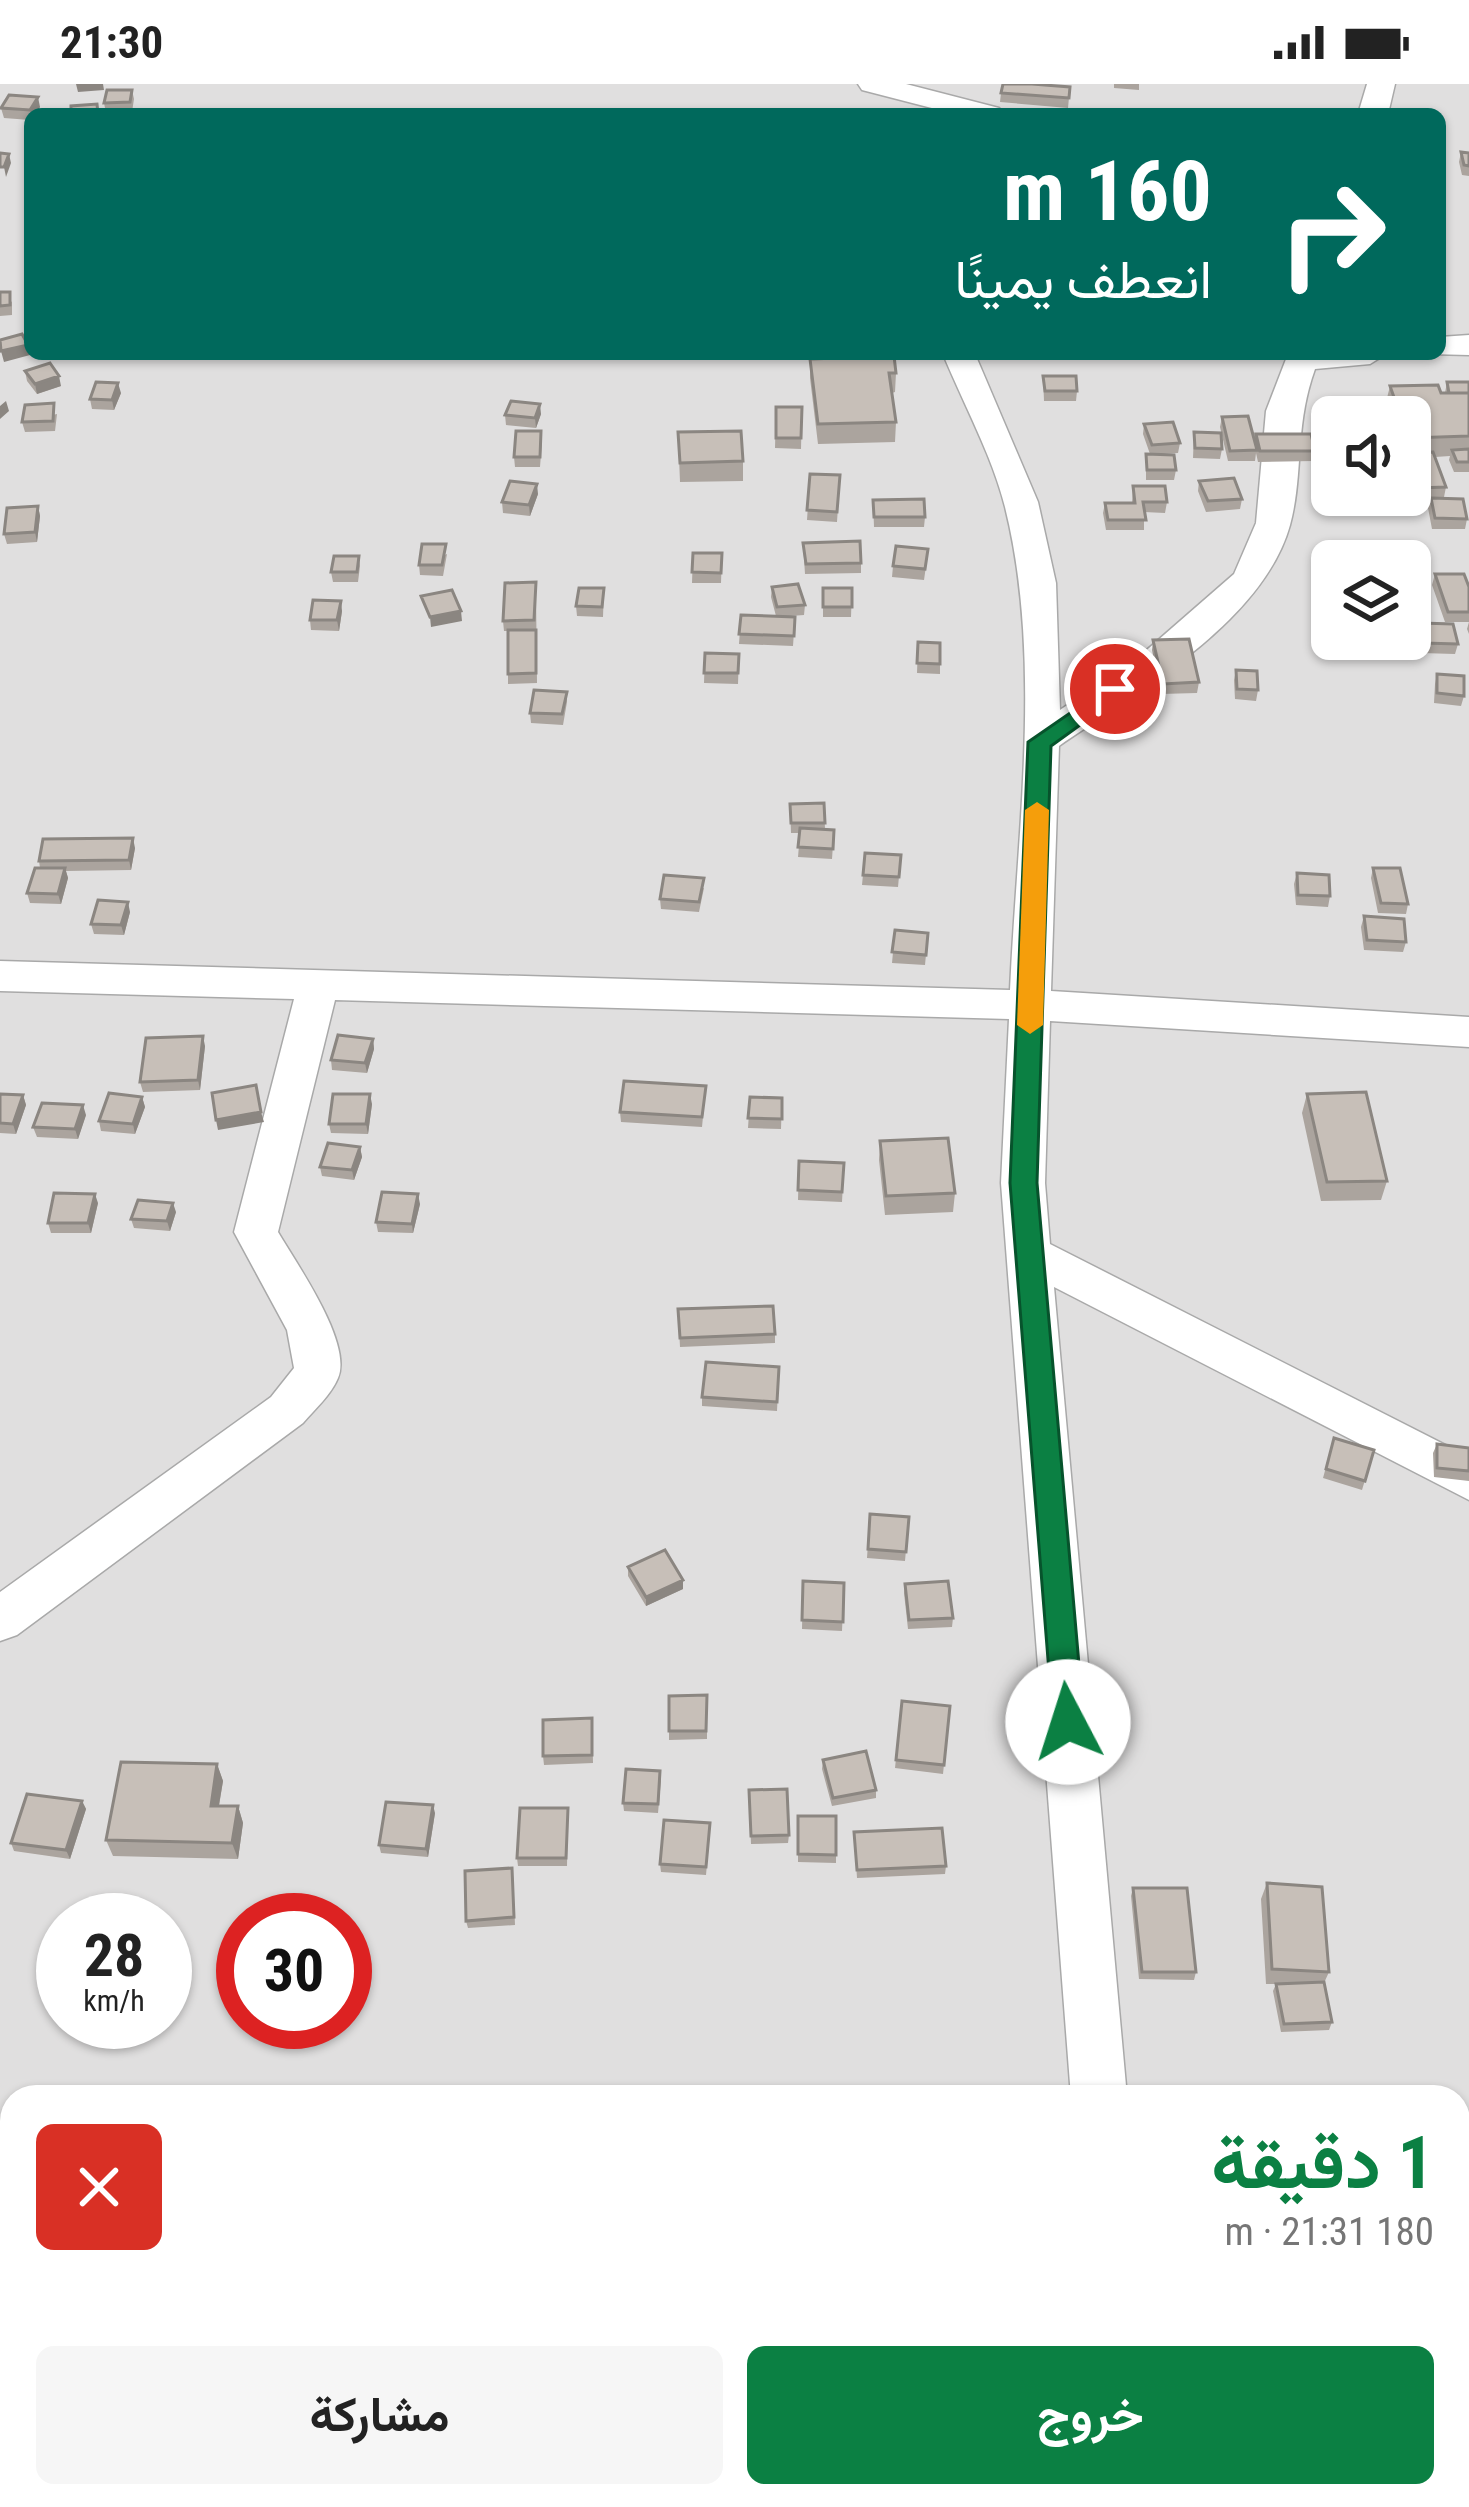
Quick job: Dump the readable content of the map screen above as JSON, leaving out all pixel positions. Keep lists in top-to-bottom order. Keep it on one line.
{"page":{"status":"21:30","turn":["160 m","انعطف يمينًا"],"speed":"28 km/h","limit":"30","heading":["1 دقيقة","180 m · 21:31"],"buttons":["خروج","مشاركة"]}}
